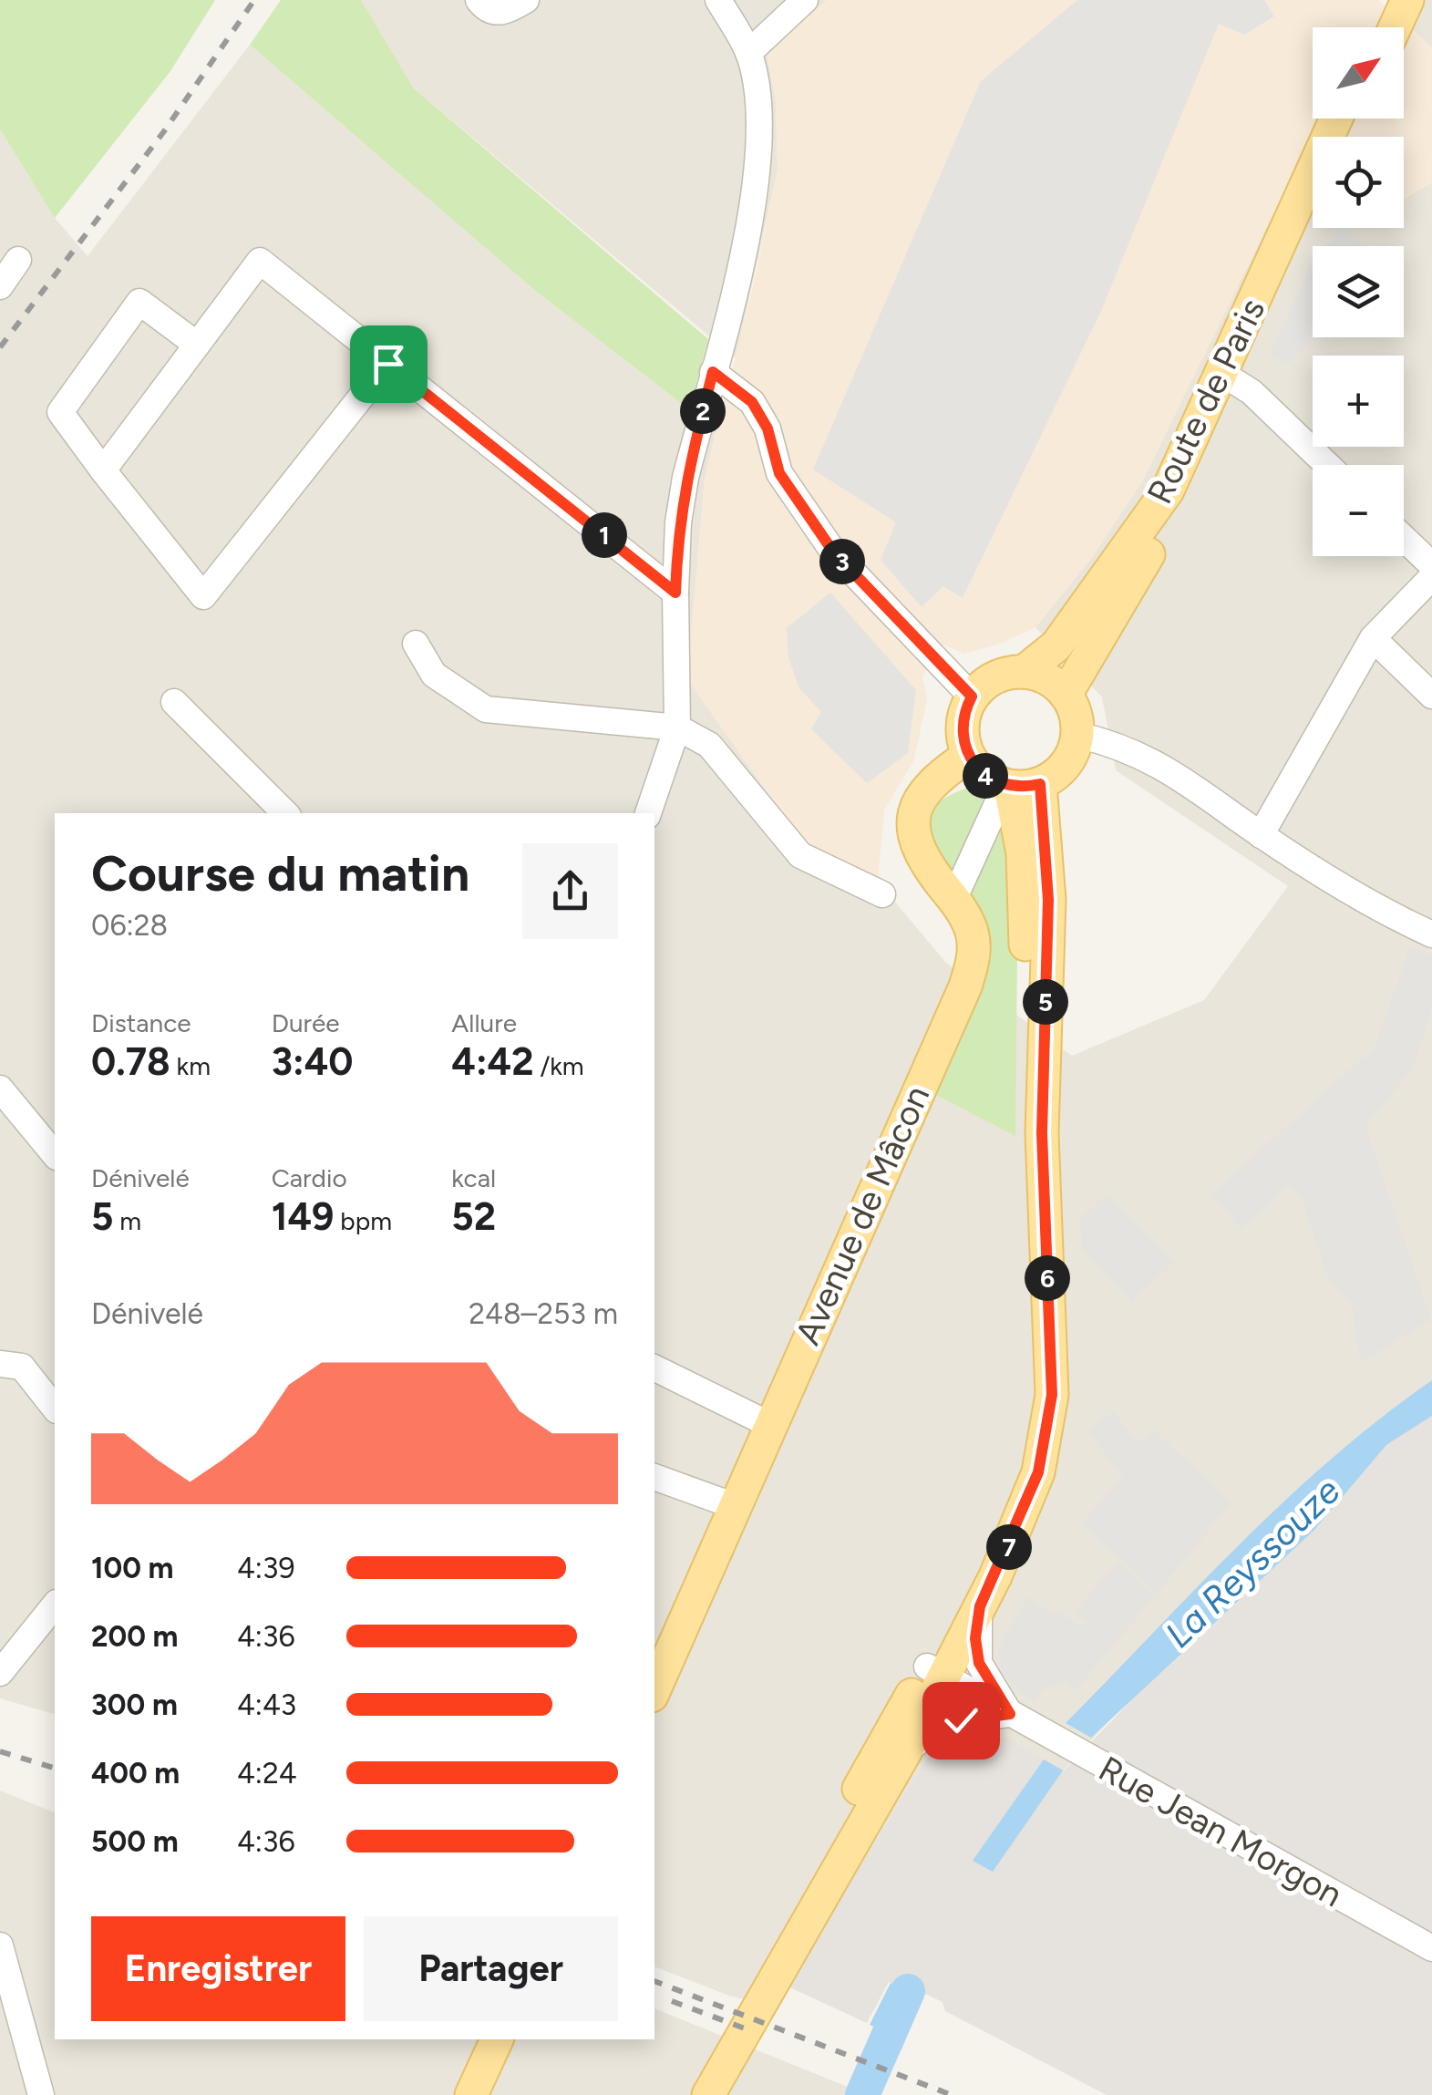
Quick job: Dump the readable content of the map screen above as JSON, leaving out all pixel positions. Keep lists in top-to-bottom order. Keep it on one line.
{"streets":{"main road":["Route de Paris","Avenue de Mâcon"],"street":["Rue Jean Morgon"]},"crossings":[["Route de Paris","Avenue de Mâcon"]],"water":["La Reyssouze"],"north":"top right","page":{"map_buttons":["+","−"],"pins":["2","1","3","4","5","6","7"],"heading":["Course du matin","06:28"],"stats":[["Distance","0.78 km"],["Durée","3:40"],["Allure","4:42 /km"],["Dénivelé","5 m"],["Cardio","149 bpm"],["kcal","52"]],"chart":["Dénivelé","248–253 m"],"list":[{"name":"100 m","note":"4:39"},{"name":"200 m","note":"4:36"},{"name":"300 m","note":"4:43"},{"name":"400 m","note":"4:24"},{"name":"500 m","note":"4:36"}],"buttons":["Enregistrer","Partager"]}}
